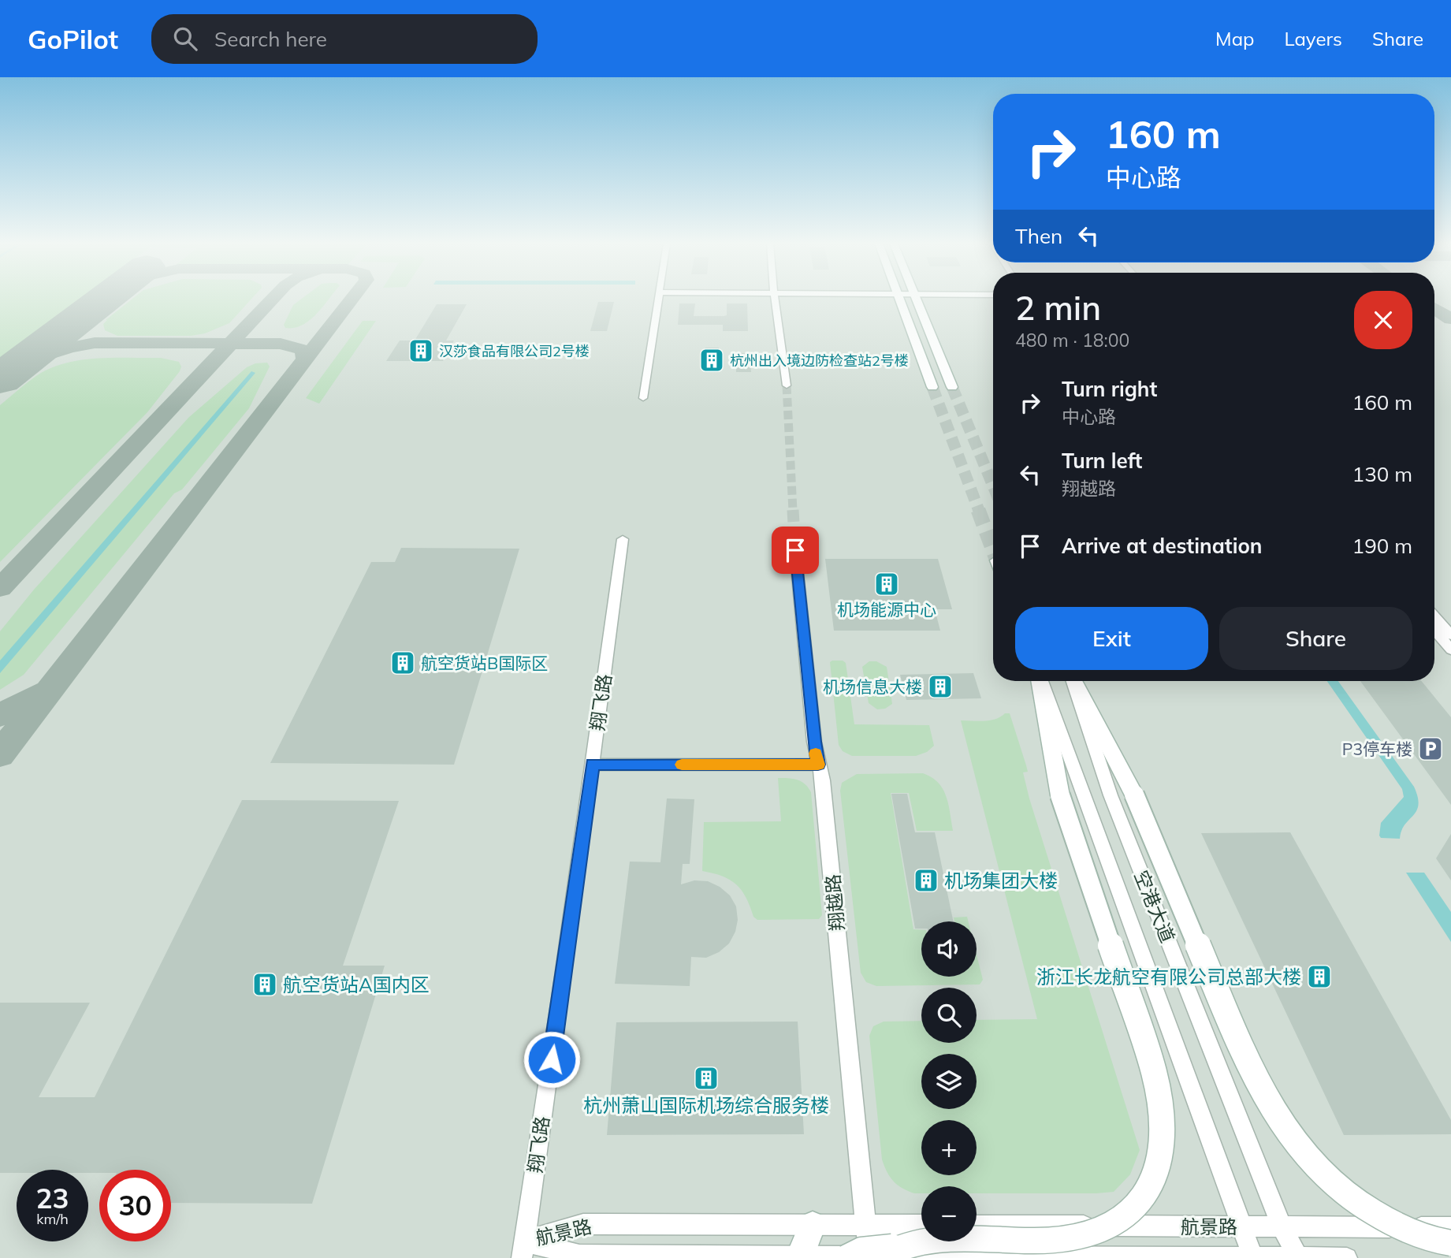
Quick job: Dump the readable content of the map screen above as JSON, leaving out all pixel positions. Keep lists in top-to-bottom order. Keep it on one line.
{"streets":{"main road":["空港大道"],"street":["翔飞路","翔越路","航景路"]},"crossings":[["翔飞路","航景路"],["翔越路","空港大道"],["翔越路","航景路"],["空港大道","航景路"]],"places":{"building":["汉莎食品有限公司2号楼","杭州出入境边防检查站2号楼","机场能源中心","航空货站B国际区","机场信息大楼","机场集团大楼","浙江长龙航空有限公司总部大楼","航空货站A国内区","杭州萧山国际机场综合服务楼"],"parking":["P3停车楼"]},"page":{"header":"GoPilot","search":"Search here","nav":["Map","Layers","Share"],"turn":["160 m","中心路"],"then":"Then","heading":["2 min","480 m · 18:00"],"list":[{"name":"Turn right","note":"中心路","value":"160 m"},{"name":"Turn left","note":"翔越路","value":"130 m"},{"name":"Arrive at destination","value":"190 m"}],"buttons":["Exit","Share"],"map_buttons":["+","−"],"speed":"23 km/h","limit":"30"}}
